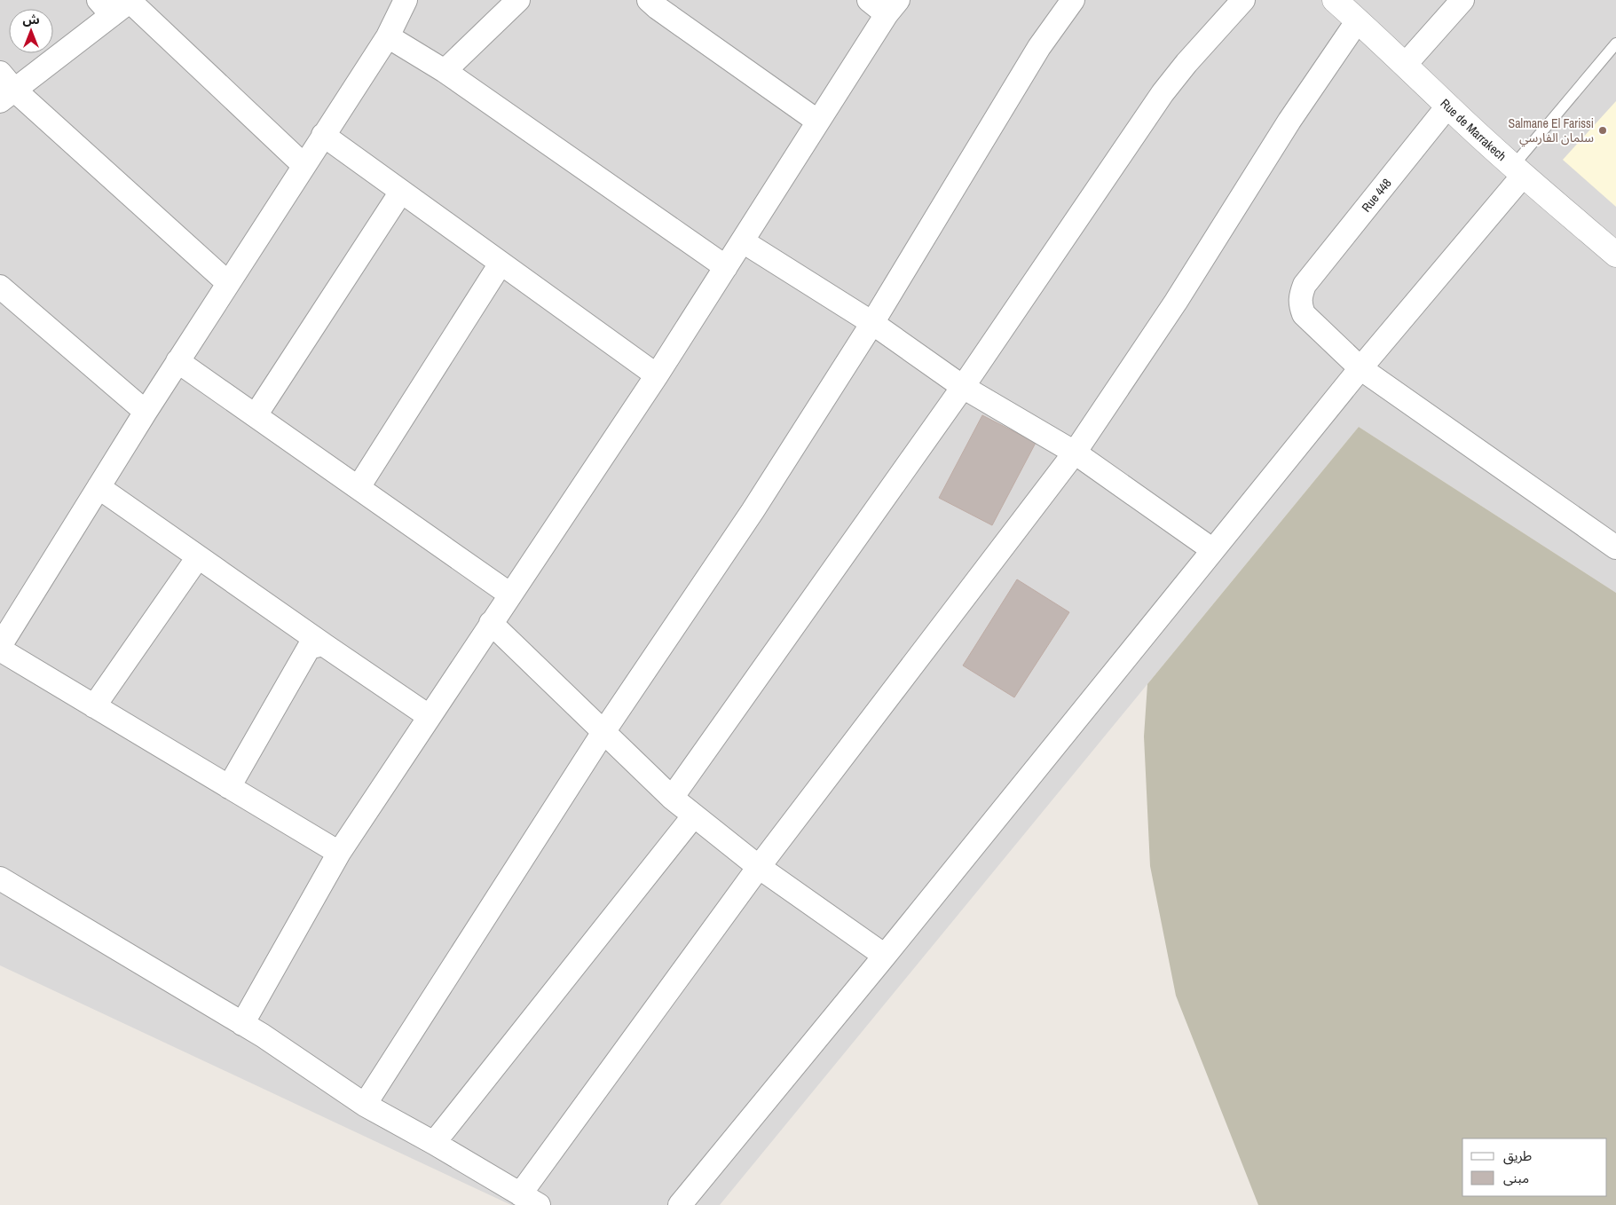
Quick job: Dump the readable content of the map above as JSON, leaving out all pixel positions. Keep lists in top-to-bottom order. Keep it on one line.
{"streets":{"street":["Rue de Marrakech","Rue 448"]},"crossings":[["Rue de Marrakech","Rue 448"]],"places":["Salmane El Farissi سلمان الفارسي"],"legend":["طريق","مبنى"],"north":"top"}
